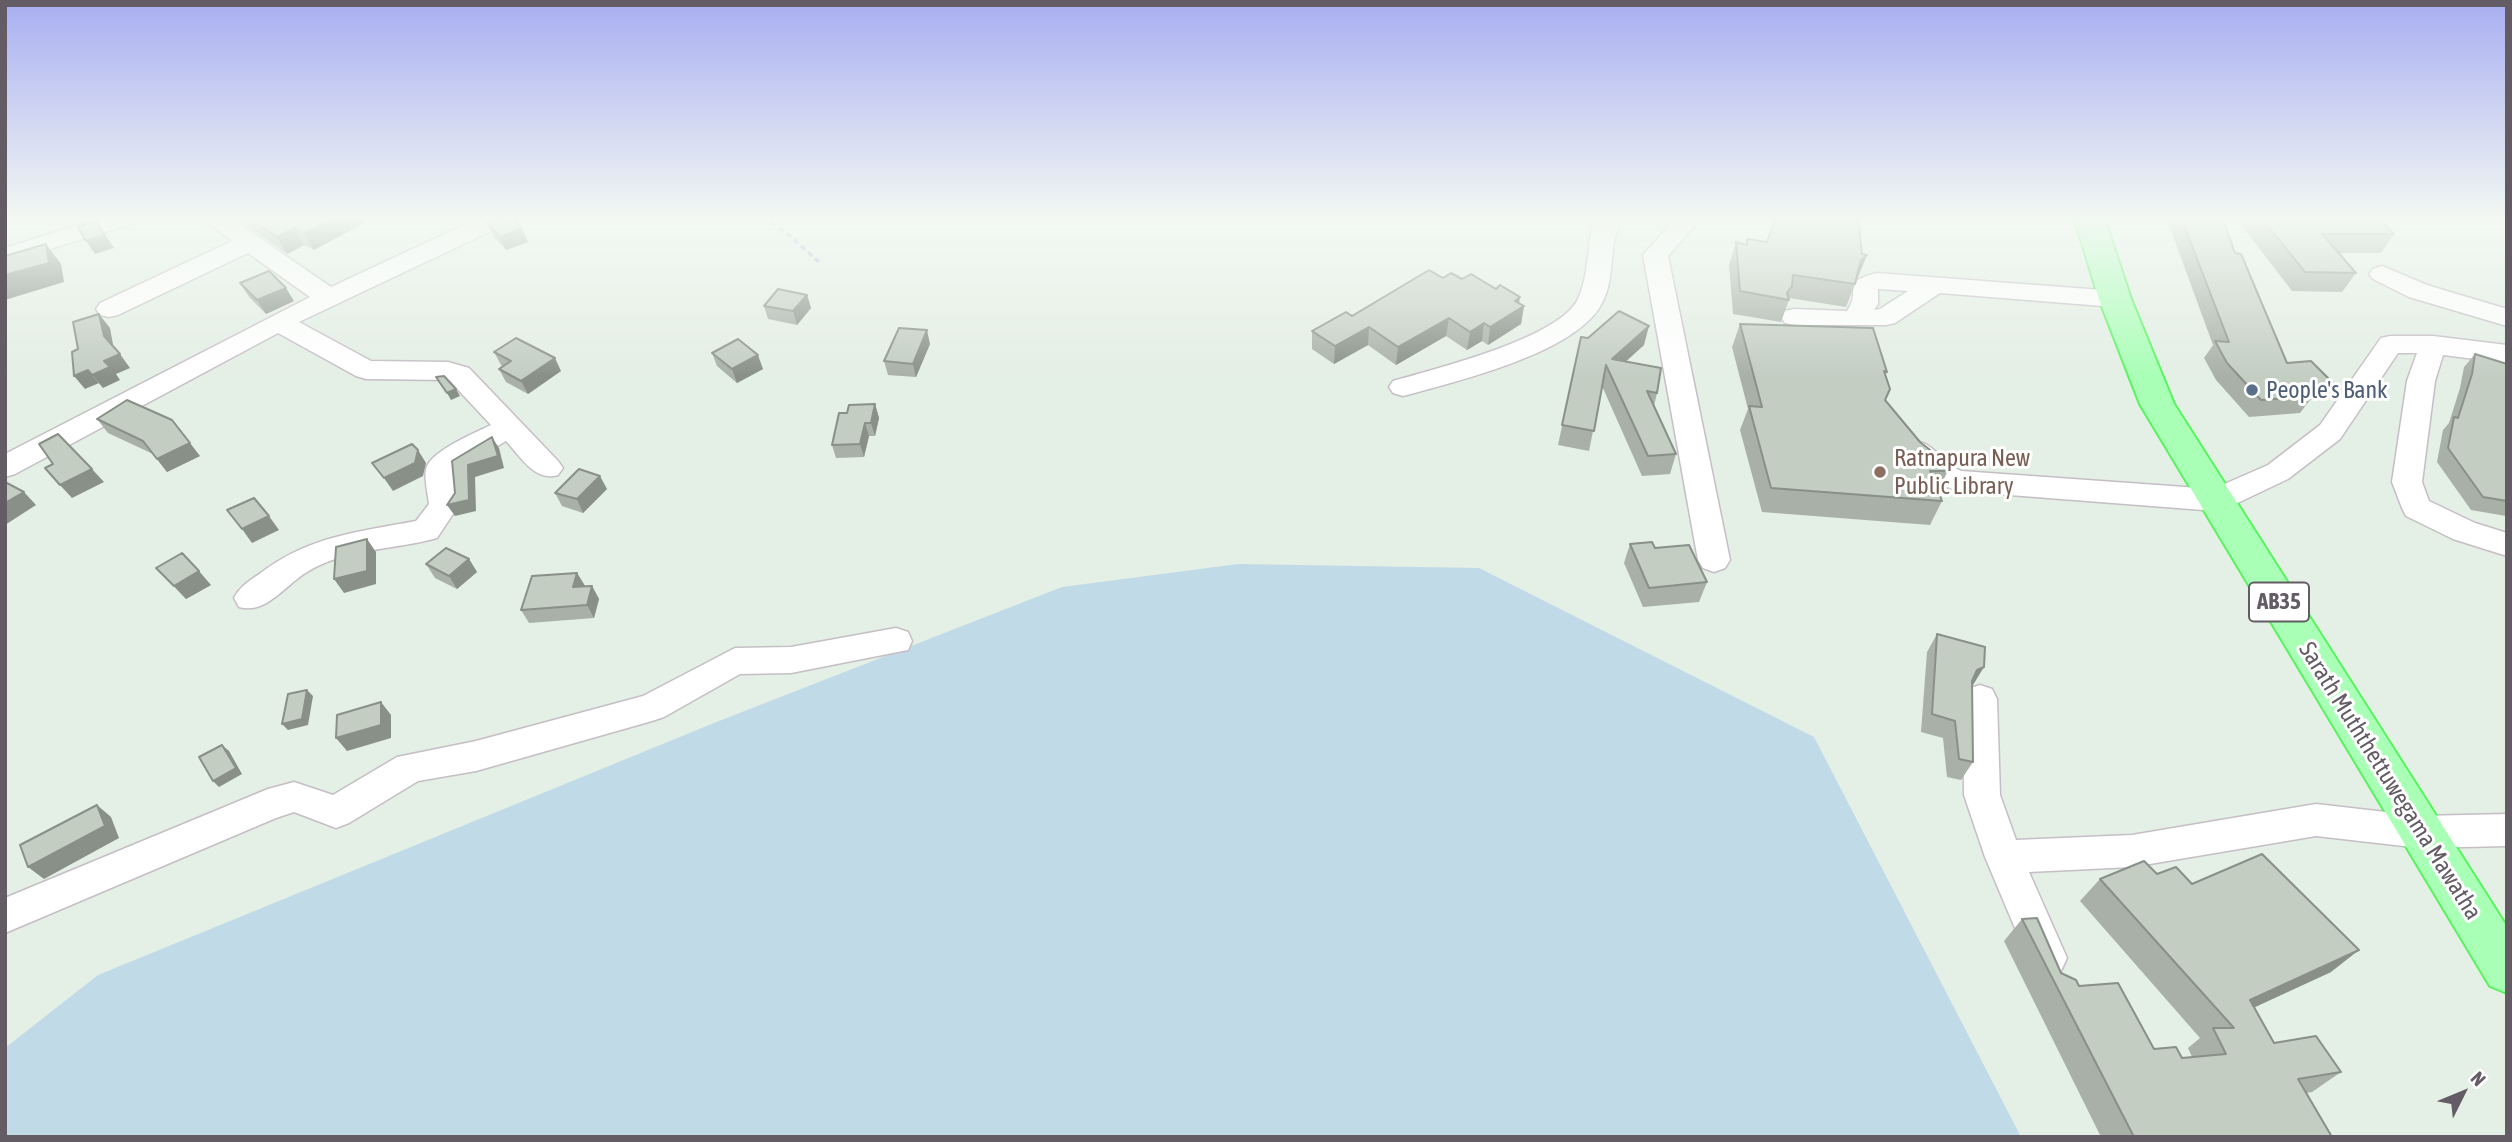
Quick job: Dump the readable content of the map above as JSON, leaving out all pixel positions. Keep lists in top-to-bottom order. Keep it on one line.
{"streets":{"main road":["AB35","Sarath Muththettuwegama Mawatha"]},"places":["People's Bank","Ratnapura New Public Library"],"north":"top right"}
